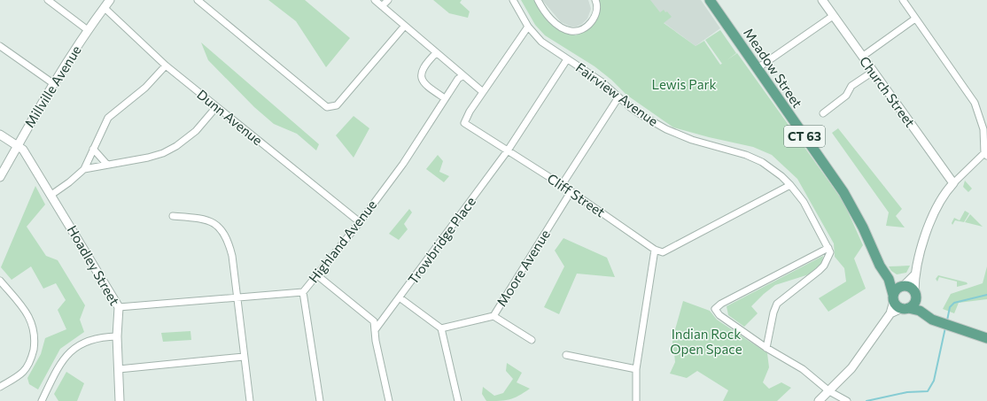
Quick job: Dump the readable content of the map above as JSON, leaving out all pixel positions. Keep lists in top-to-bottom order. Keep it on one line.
{"streets":{"main road":["Meadow Street","CT 63"],"street":["Millville Avenue","Church Street","Fairview Avenue","Dunn Avenue","Cliff Street","Trowbridge Place","Highland Avenue","Hoadley Street","Moore Avenue"]},"crossings":[["Meadow Street","CT 63"],["Millville Avenue","Dunn Avenue"],["Millville Avenue","Hoadley Street"],["Fairview Avenue","Cliff Street"],["Fairview Avenue","Trowbridge Place"],["Dunn Avenue","Highland Avenue"],["Cliff Street","Trowbridge Place"],["Cliff Street","Moore Avenue"],["Highland Avenue","Hoadley Street"]],"parks":["Lewis Park","Indian Rock Open Space"]}
